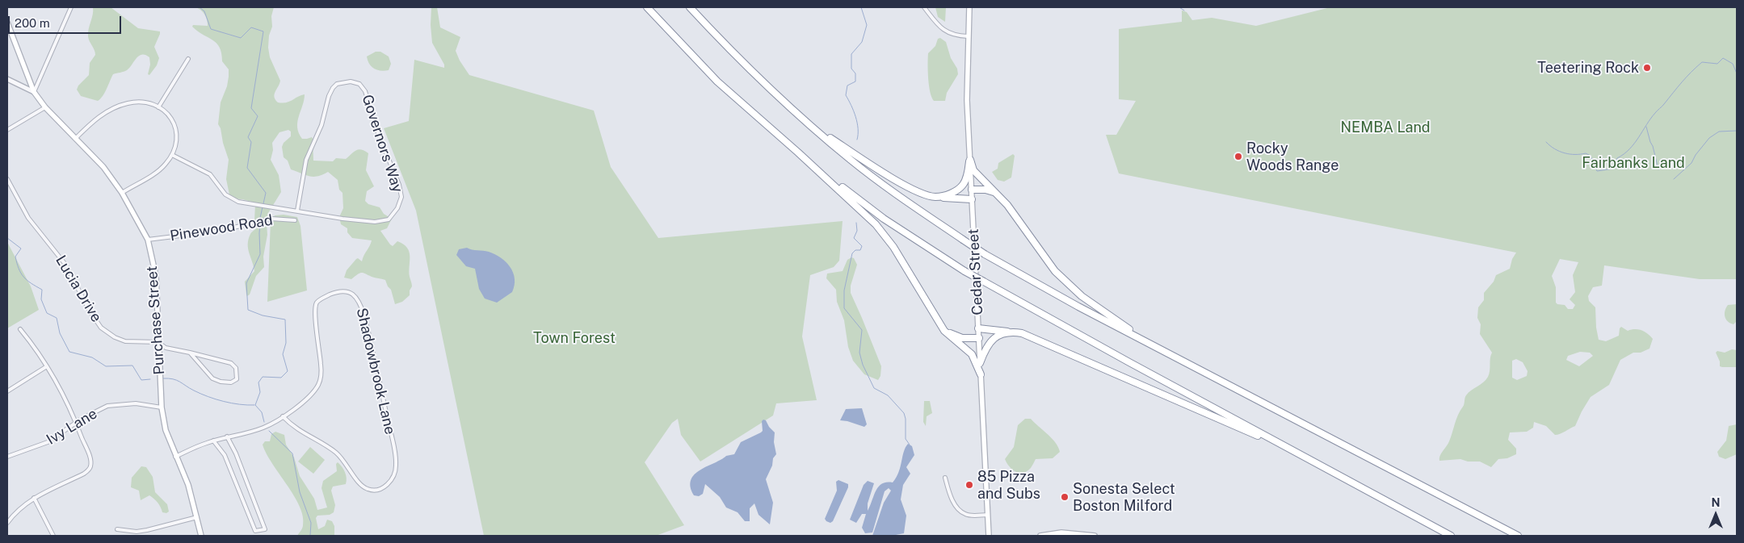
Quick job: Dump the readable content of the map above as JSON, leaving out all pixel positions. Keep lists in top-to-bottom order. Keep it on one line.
{"streets":{"main road":["Cedar Street","Purchase Street"],"street":["Governors Way","Pinewood Road","Lucia Drive","Shadowbrook Lane","Ivy Lane"]},"crossings":[["Governors Way","Purchase Street"],["Pinewood Road","Purchase Street"],["Lucia Drive","Purchase Street"],["Purchase Street","Ivy Lane"]],"parks":["NEMBA Land","Fairbanks Land","Town Forest"],"places":["Teetering Rock","Rocky Woods Range","85 Pizza and Subs","Sonesta Select Boston Milford"],"scale_bar":"200 m","north":"top"}
